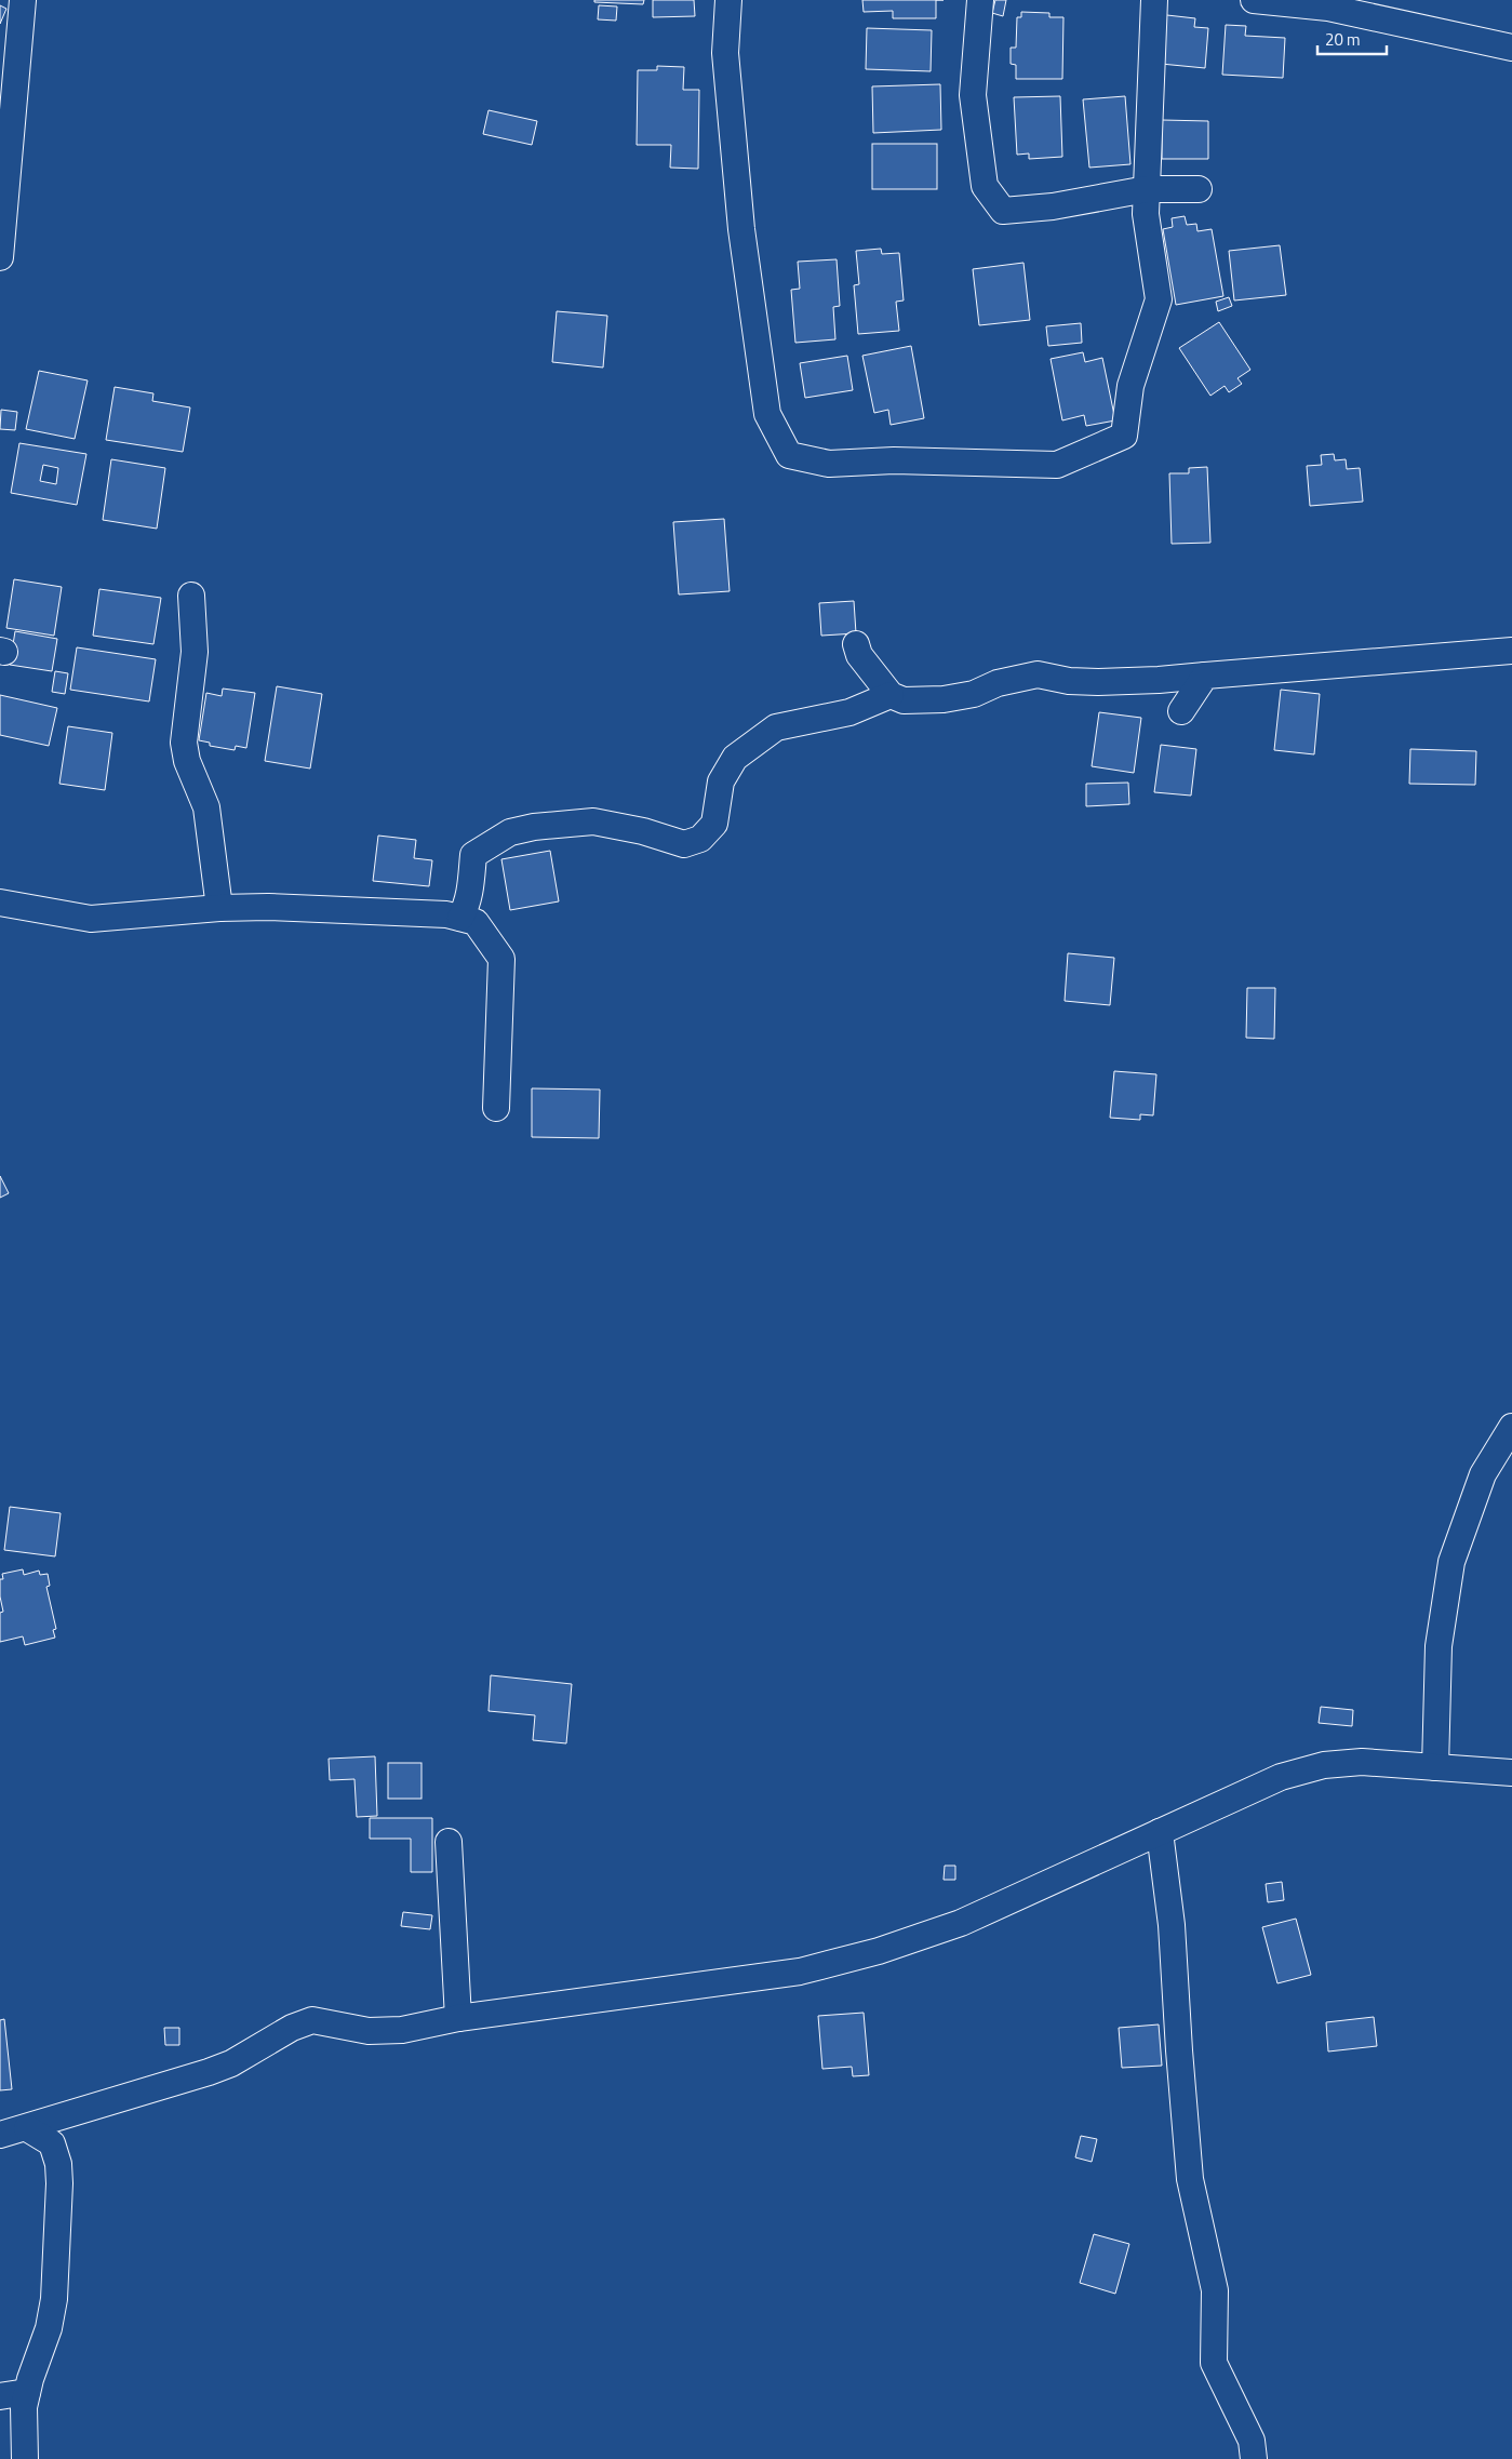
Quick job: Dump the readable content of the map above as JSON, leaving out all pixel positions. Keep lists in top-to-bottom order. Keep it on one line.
{"scale_bar":"20 m"}
